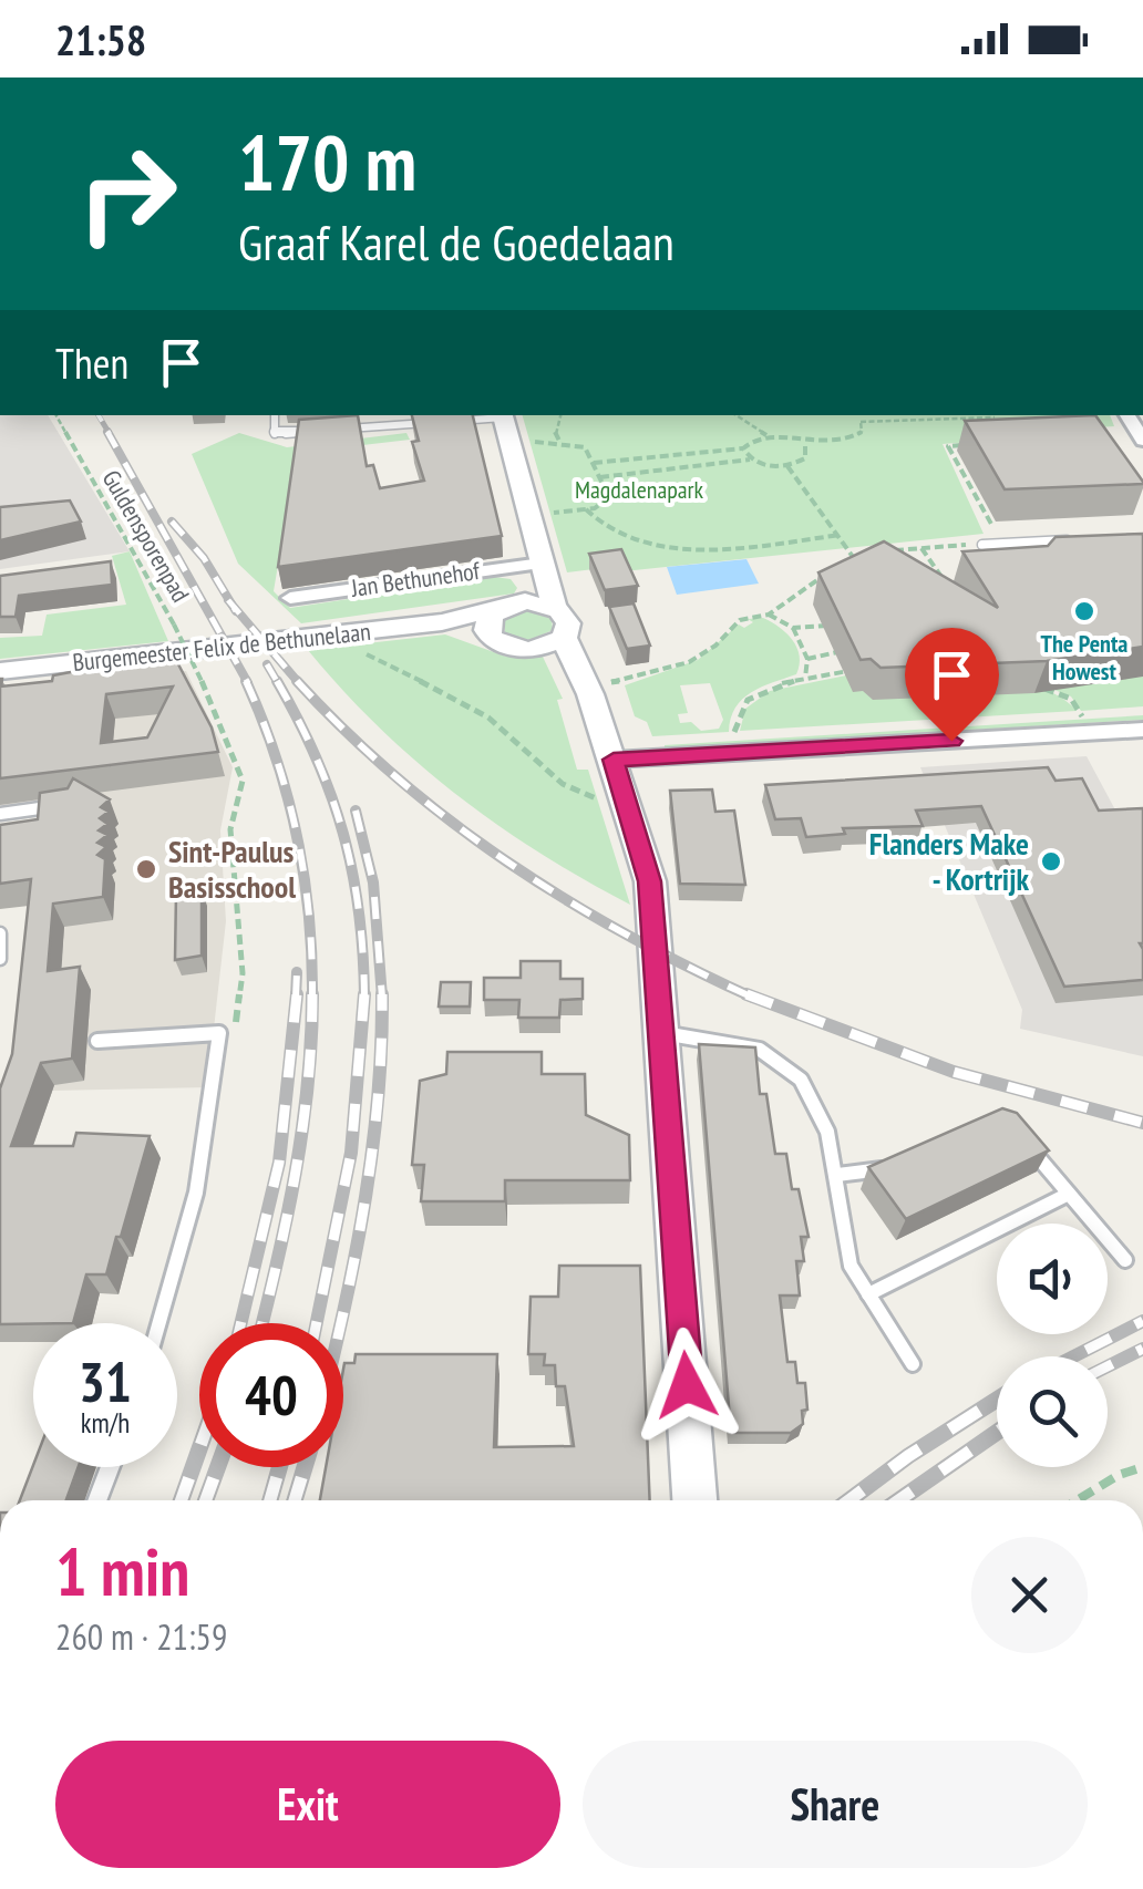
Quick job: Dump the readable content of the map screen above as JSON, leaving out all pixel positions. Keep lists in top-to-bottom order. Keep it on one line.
{"streets":{"street":["Jan Bethunehof","Burgemeester Felix de Bethunelaan"],"path":["Guldensporenpad"]},"parks":["Magdalenapark"],"places":["The Penta Howest","Flanders Make - Kortrijk","Sint-Paulus Basisschool"],"page":{"status":"21:58","turn":["170 m","Graaf Karel de Goedelaan"],"then":"Then","speed":"31 km/h","limit":"40","heading":["1 min","260 m · 21:59"],"buttons":["Exit","Share"]}}
